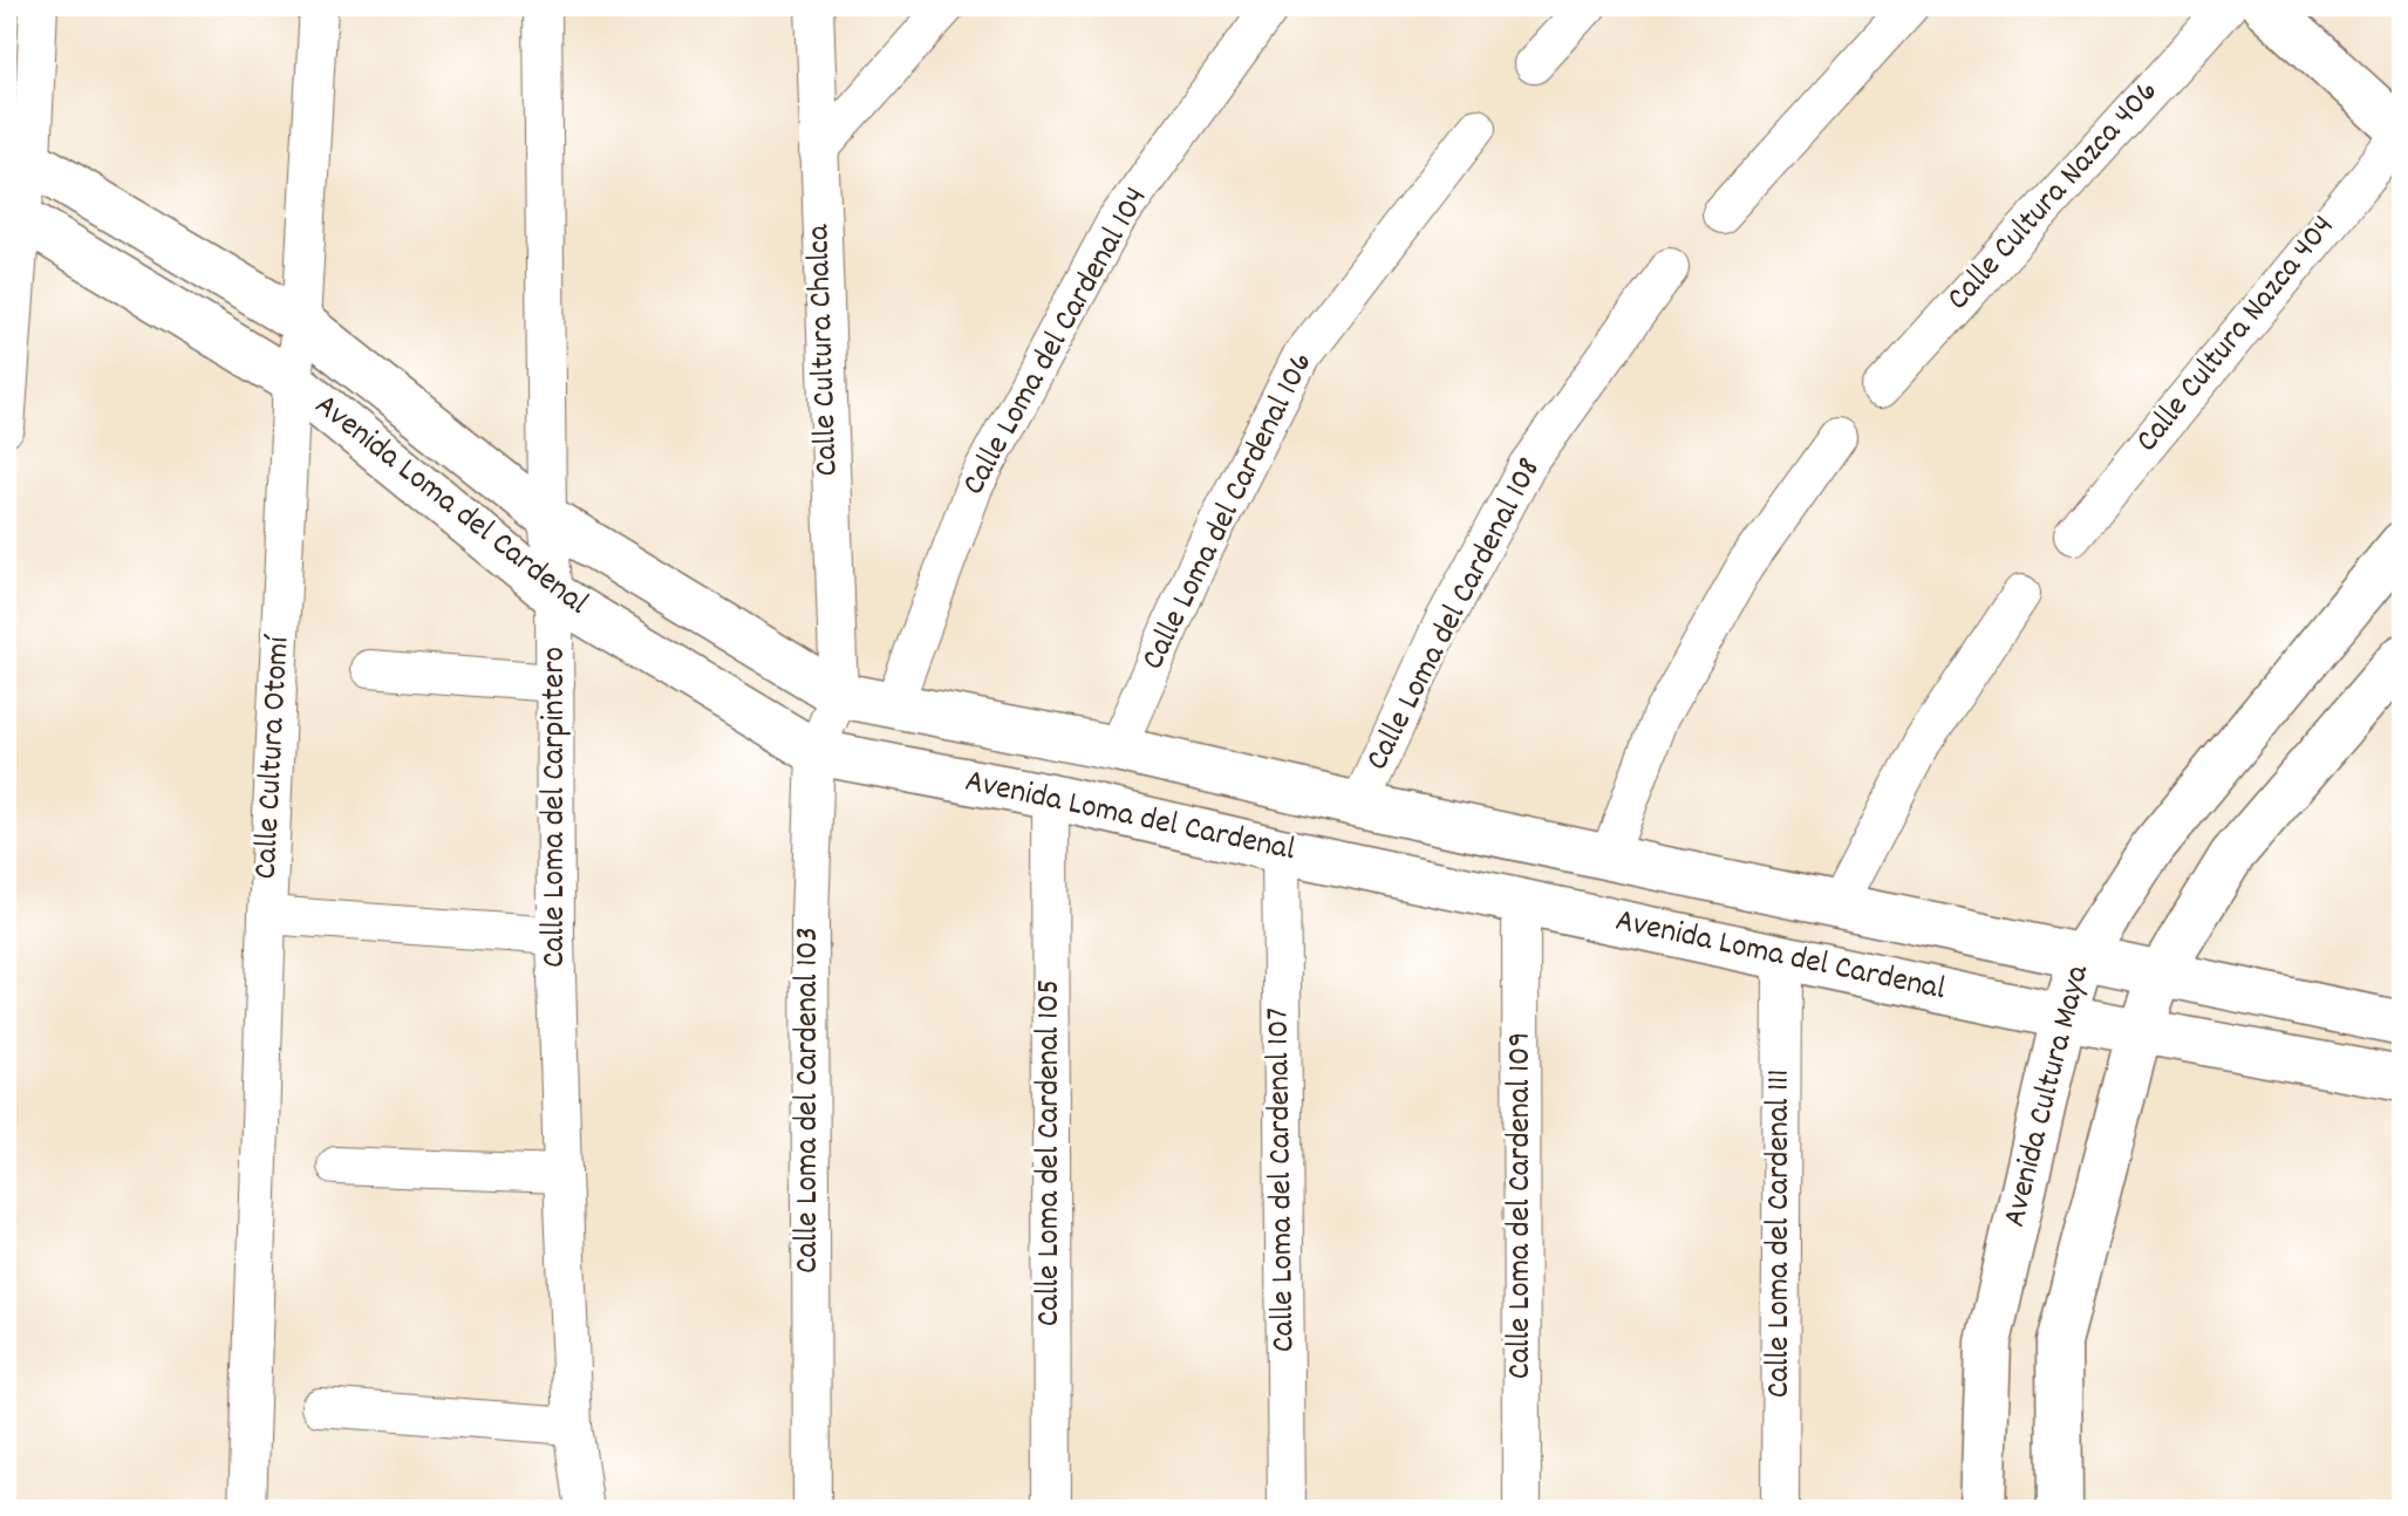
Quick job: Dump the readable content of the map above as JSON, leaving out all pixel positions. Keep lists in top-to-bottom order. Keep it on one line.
{"streets":{"street":["Calle Cultura Nazca 406","Calle Cultura Nazca 404","Calle Loma del Cardenal 104","Calle Cultura Chalca","Avenida Loma del Cardenal","Calle Loma del Cardenal 106","Calle Loma del Cardenal 108","Calle Cultura Otomí","Calle Loma del Carpintero","Avenida Cultura Maya","Calle Loma del Cardenal 103","Calle Loma del Cardenal 105","Calle Loma del Cardenal 107","Calle Loma del Cardenal 109","Calle Loma del Cardenal 111"]},"crossings":[["Calle Loma del Cardenal 104","Avenida Loma del Cardenal"],["Calle Cultura Chalca","Avenida Loma del Cardenal"],["Calle Cultura Chalca","Calle Loma del Cardenal 103"],["Avenida Loma del Cardenal","Calle Loma del Cardenal 106"],["Avenida Loma del Cardenal","Calle Loma del Cardenal 108"],["Avenida Loma del Cardenal","Calle Cultura Otomí"],["Avenida Loma del Cardenal","Calle Loma del Carpintero"],["Avenida Loma del Cardenal","Avenida Cultura Maya"],["Avenida Loma del Cardenal","Calle Loma del Cardenal 103"],["Avenida Loma del Cardenal","Calle Loma del Cardenal 105"],["Avenida Loma del Cardenal","Calle Loma del Cardenal 107"],["Avenida Loma del Cardenal","Calle Loma del Cardenal 109"],["Avenida Loma del Cardenal","Calle Loma del Cardenal 111"]]}
